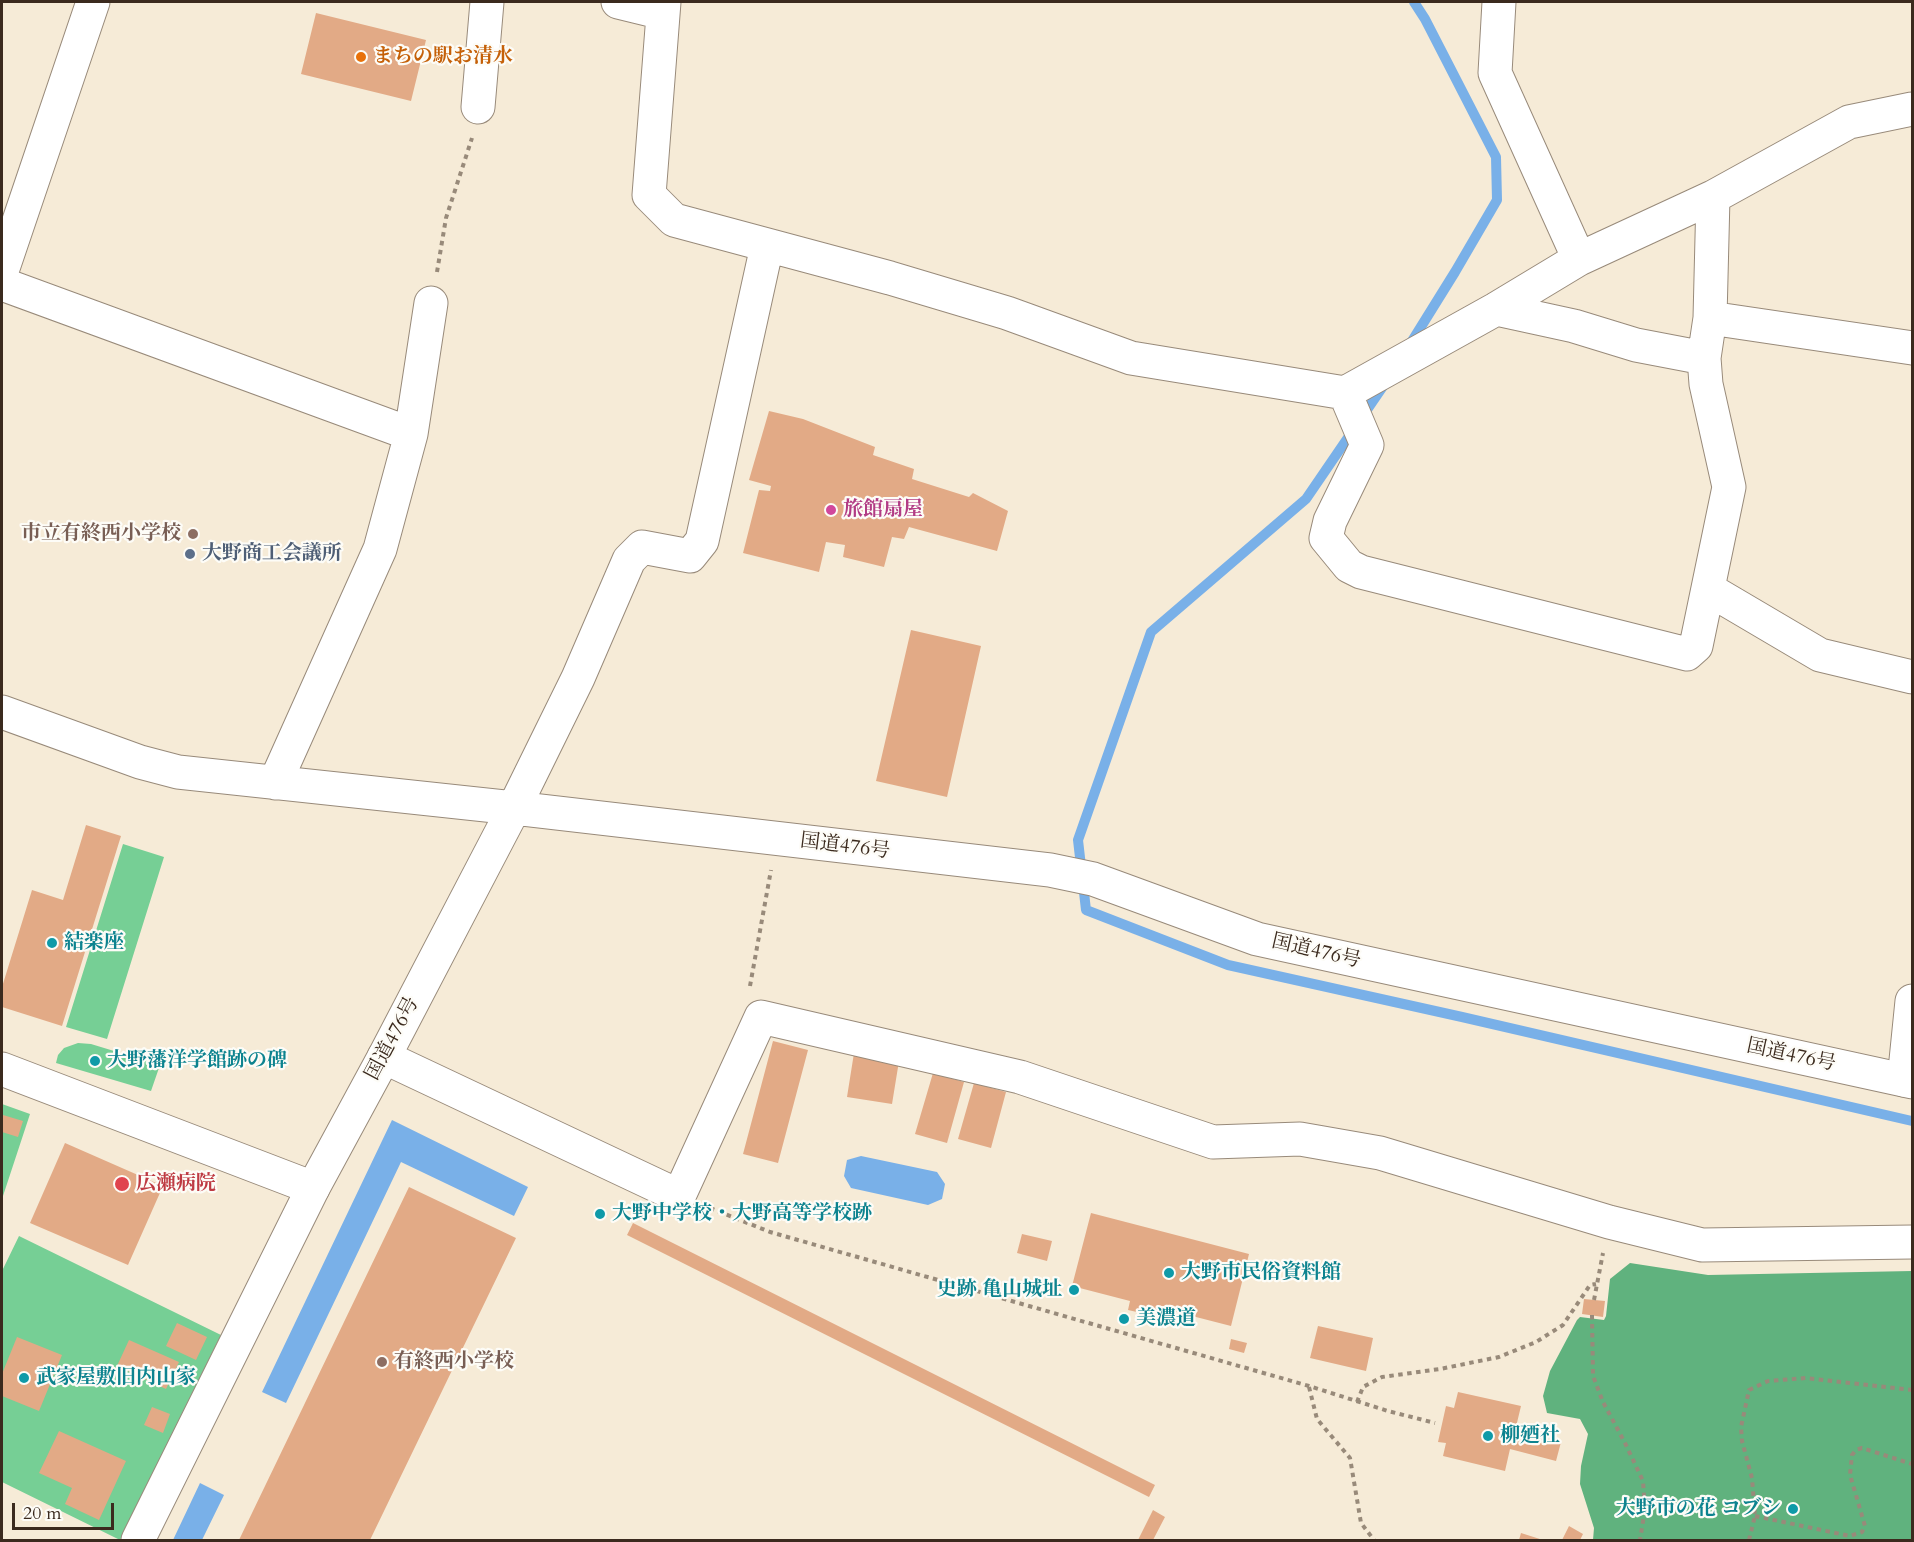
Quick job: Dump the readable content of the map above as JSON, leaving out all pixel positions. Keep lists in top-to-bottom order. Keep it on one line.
{"streets":{"main road":["国道476号"]},"places":["まちの駅お清水","旅館扇屋","市立有終西小学校","大野商工会議所","結楽座","大野藩洋学館跡の碑","広瀬病院","大野中学校・大野高等学校跡","大野市民俗資料館","史跡 亀山城址","美濃道","有終西小学校","武家屋敷旧内山家","柳廼社","大野市の花 コブシ"],"scale_bar":"20 m"}
